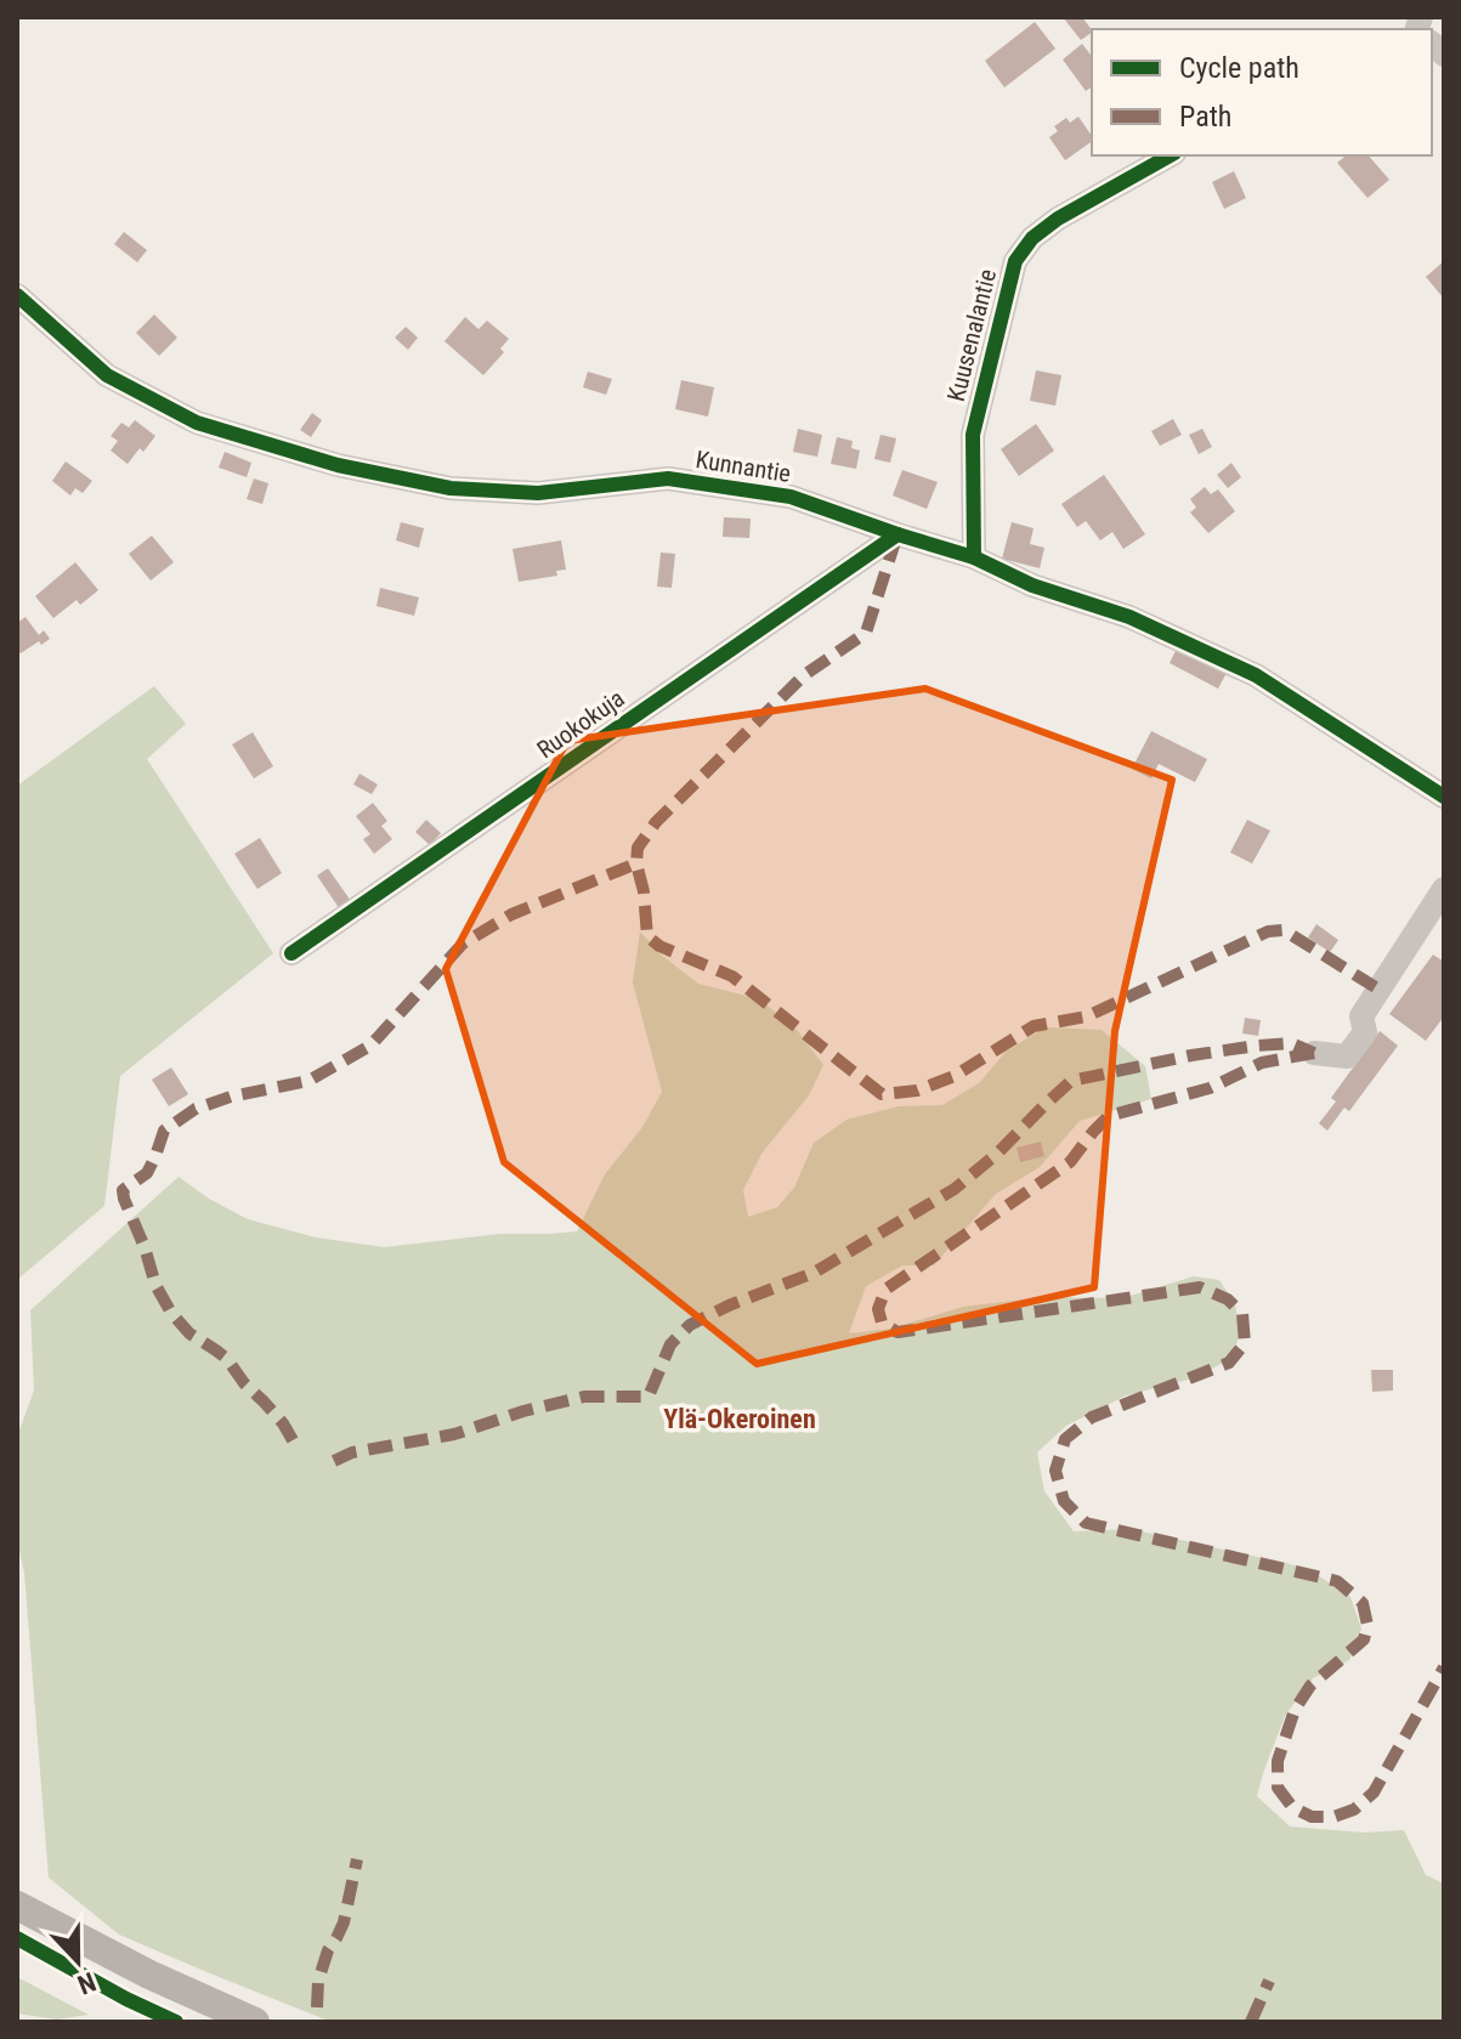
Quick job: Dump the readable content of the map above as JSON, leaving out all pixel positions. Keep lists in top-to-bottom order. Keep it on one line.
{"streets":{"street":["Kuusenalantie","Kunnantie","Ruokokuja"]},"crossings":[["Kuusenalantie","Kunnantie"],["Kunnantie","Ruokokuja"]],"districts":["Ylä-Okeroinen"],"legend":["Cycle path","Path"],"north":"bottom"}
